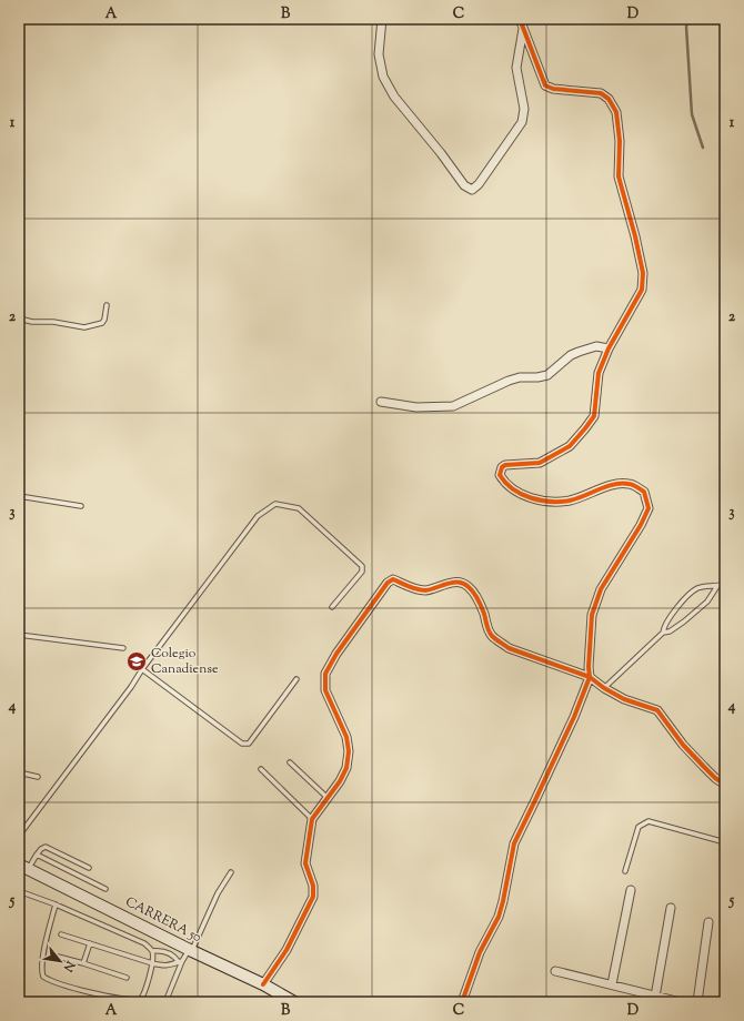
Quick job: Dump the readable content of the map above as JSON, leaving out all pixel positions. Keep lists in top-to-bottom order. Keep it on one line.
{"streets":{"main road":["CARRERA 50"]},"places":{"school or university":["Colegio Canadiense"]},"north":"bottom right","grid":{"columns":["A","B","C","D"],"rows":["1","2","3","4","5"]}}
